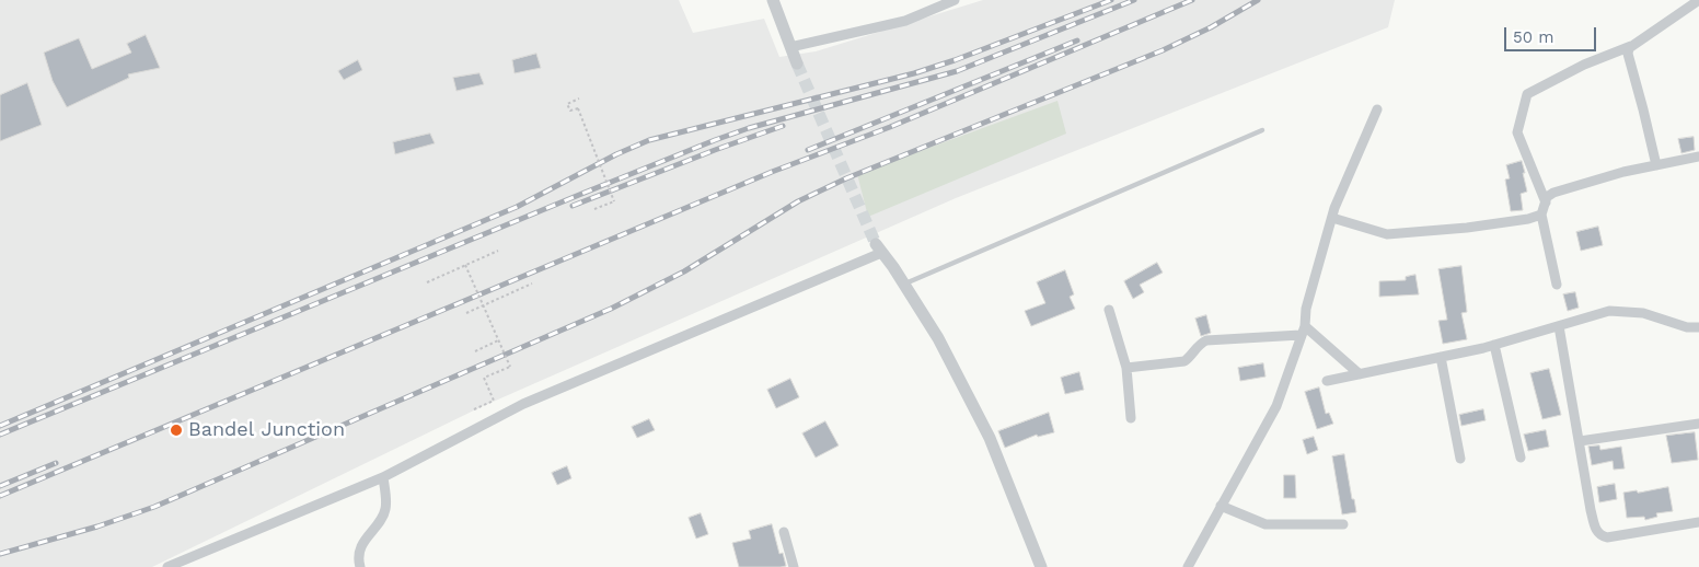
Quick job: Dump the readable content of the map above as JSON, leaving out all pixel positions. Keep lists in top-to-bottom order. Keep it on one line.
{"places":["Bandel Junction"],"scale_bar":"50 m"}
